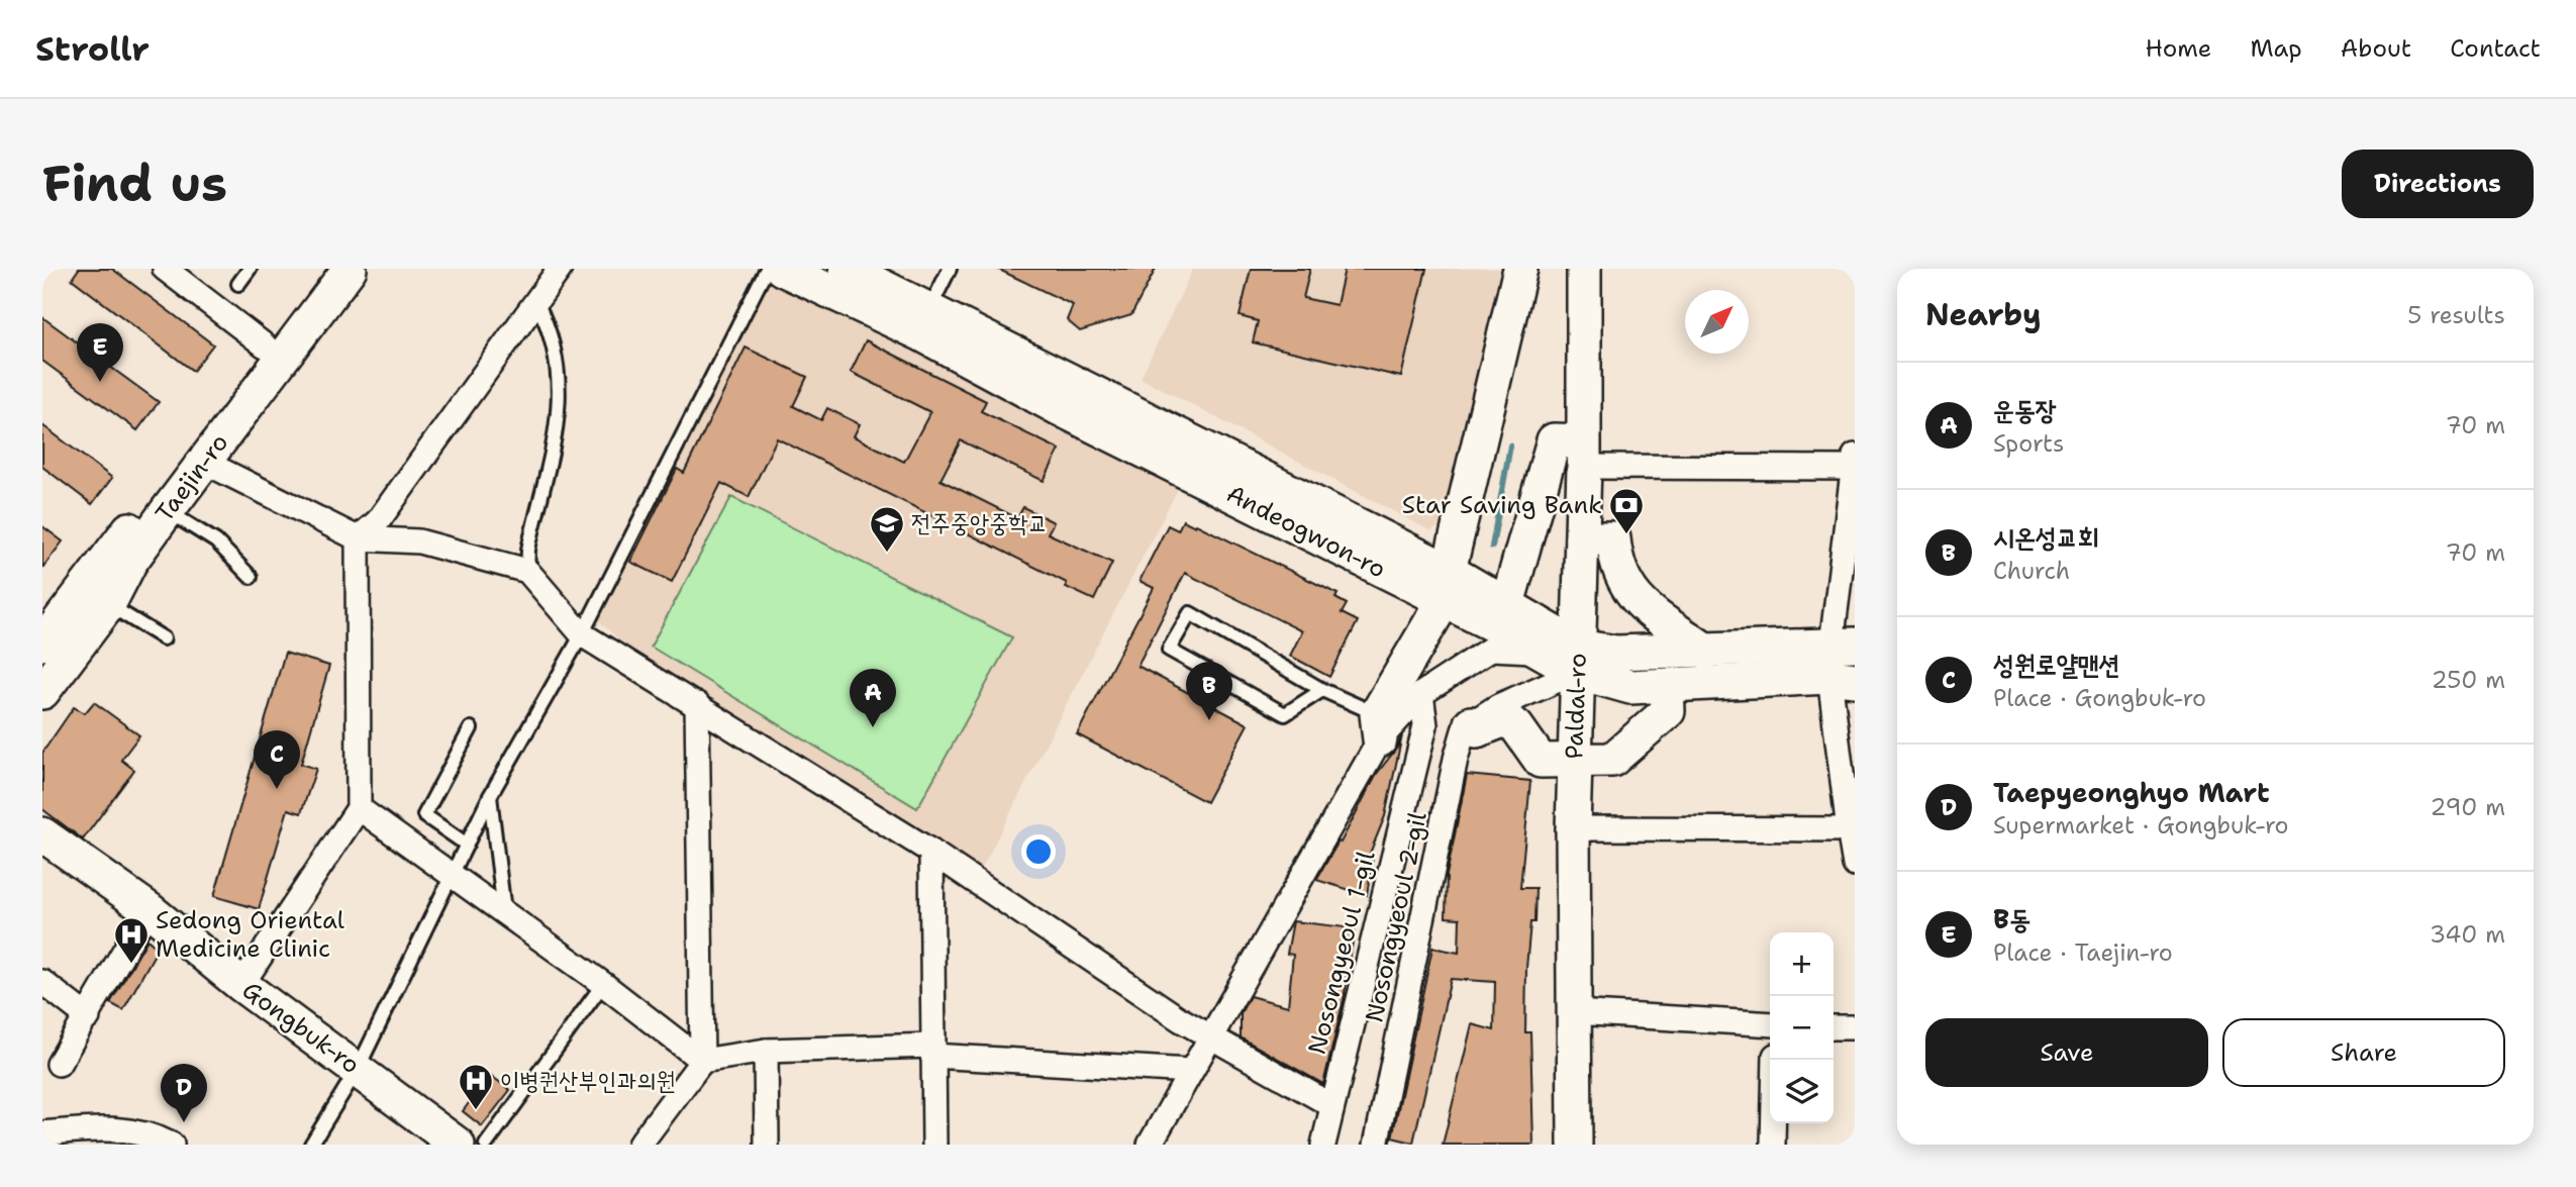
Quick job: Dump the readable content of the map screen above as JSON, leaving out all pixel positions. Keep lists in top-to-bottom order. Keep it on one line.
{"streets":{"street":["Taejin-ro","Andeogwon-ro","Paldal-ro","Nosongyeoul 2-gil","Nosongyeoul 1-gil","Gongbuk-ro"]},"crossings":[["Andeogwon-ro","Paldal-ro"]],"places":{"bank":["Star Saving Bank"],"school or university":["전주중앙중학교"],"hospital":["Sedong Oriental Medicine Clinic","이병권산부인과의원"]},"north":"top right","page":{"header":"Strollr","nav":["Home","Map","About","Contact"],"buttons":["Directions",["Save","Share"]],"title":"Find us","heading":["Nearby","5 results"],"pins":["E","B","A","C","D"],"list":[{"mark":"A","name":"운동장","note":"Sports","value":"70 m"},{"mark":"B","name":"시온성교회","note":"Church","value":"70 m"},{"mark":"C","name":"성원로얄맨션","note":"Place · Gongbuk-ro","value":"250 m"},{"mark":"D","name":"Taepyeonghyo Mart","note":"Supermarket · Gongbuk-ro","value":"290 m"},{"mark":"E","name":"B동","note":"Place · Taejin-ro","value":"340 m"}],"map_buttons":["+","−"]}}
